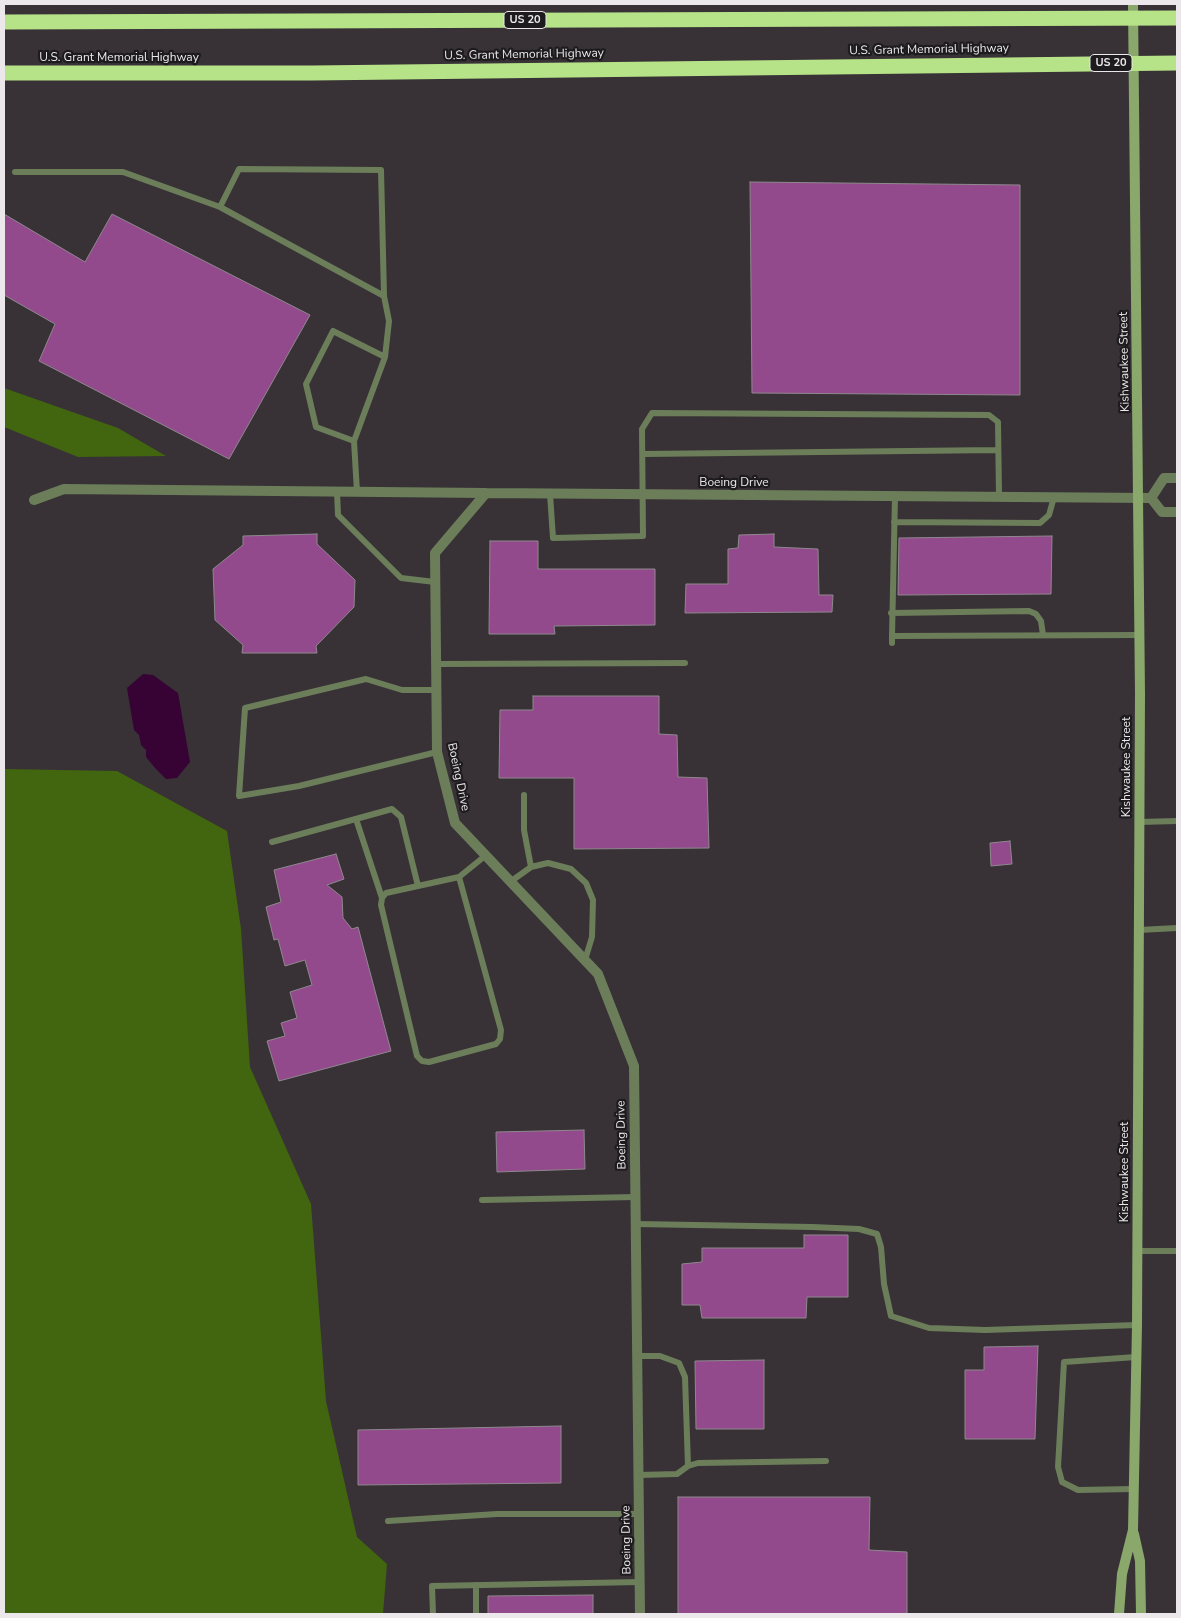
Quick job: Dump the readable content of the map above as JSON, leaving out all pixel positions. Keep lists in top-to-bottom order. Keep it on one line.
{"streets":{"highway":["US 20","U.S. Grant Memorial Highway"],"street":["Kishwaukee Street","Boeing Drive"]},"crossings":[["Kishwaukee Street","Boeing Drive"]]}
